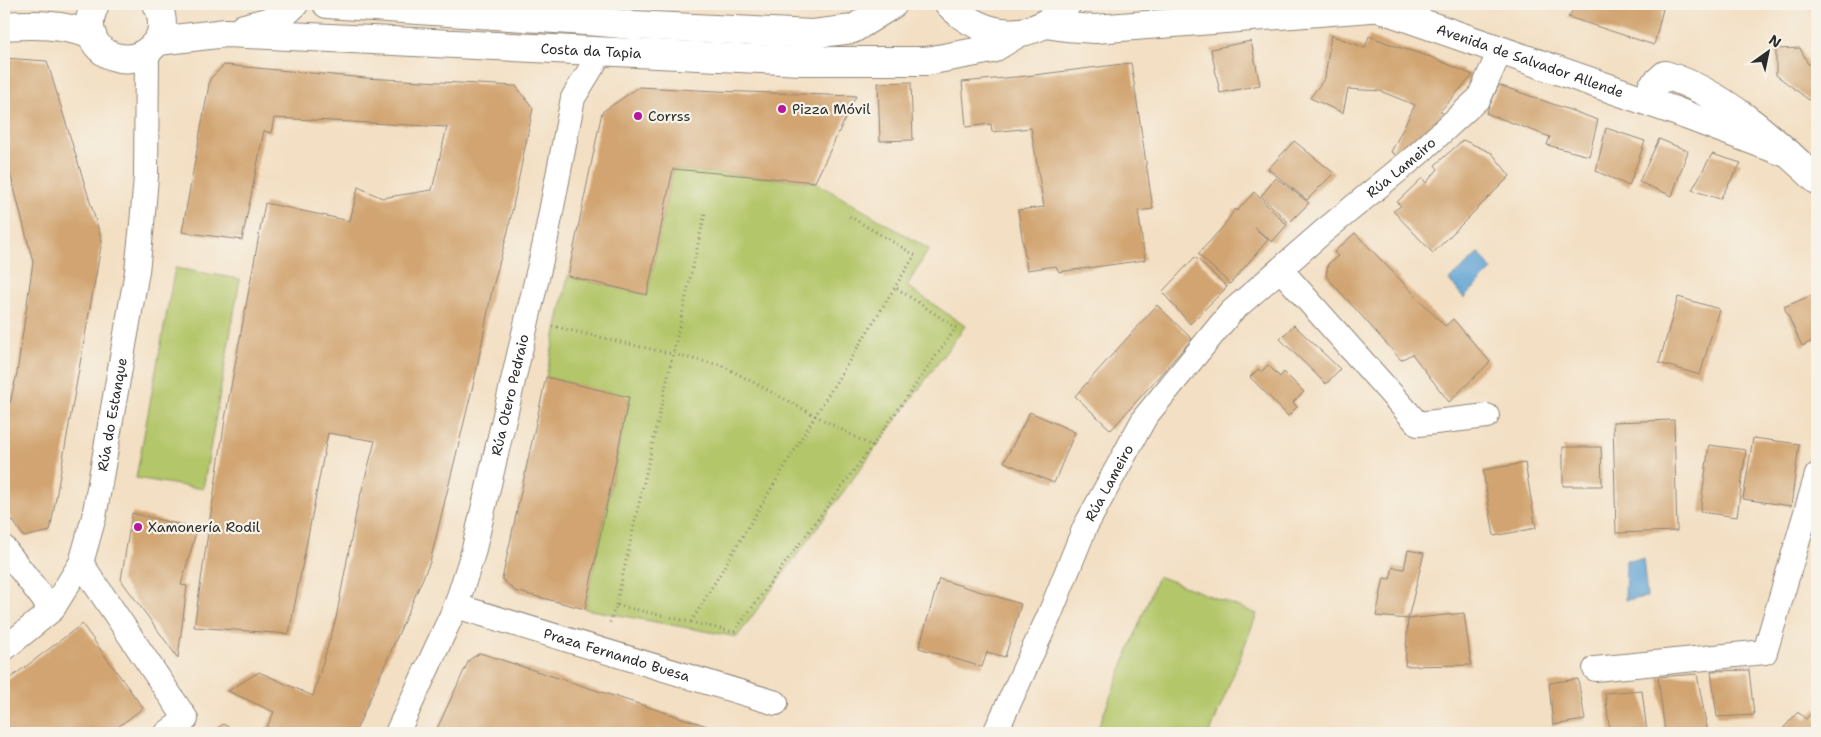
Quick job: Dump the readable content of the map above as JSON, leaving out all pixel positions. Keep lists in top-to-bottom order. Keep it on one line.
{"streets":{"main road":["Costa da Tapia","Avenida de Salvador Allende"],"street":["Rúa Lameiro","Rúa Otero Pedraio","Rúa do Estanque","Praza Fernando Buesa"]},"crossings":[["Costa da Tapia","Rúa Otero Pedraio"],["Costa da Tapia","Rúa do Estanque"],["Avenida de Salvador Allende","Rúa Lameiro"],["Rúa Otero Pedraio","Praza Fernando Buesa"]],"places":["Pizza Móvil","Corrss","Xamonería Rodil"],"north":"top right"}
